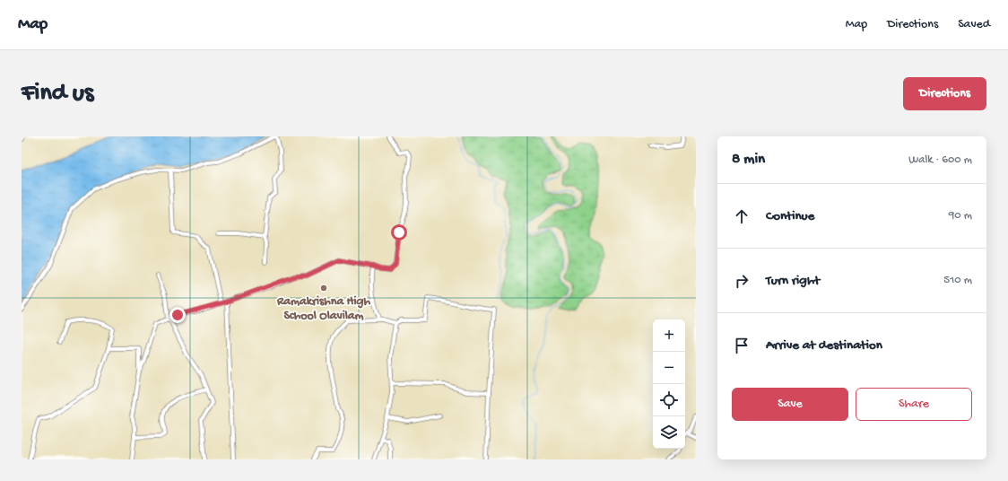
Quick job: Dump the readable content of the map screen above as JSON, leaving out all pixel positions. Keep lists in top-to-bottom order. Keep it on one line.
{"places":["Ramakrishna High School Olavilam"],"page":{"header":"Map","nav":["Map","Directions","Saved"],"buttons":["Directions",["Save","Share"]],"title":"Find us","heading":["8 min","Walk · 600 m"],"list":[["Continue","90 m"],["Turn right","510 m"],"Arrive at destination"],"map_buttons":["+","−"]}}
